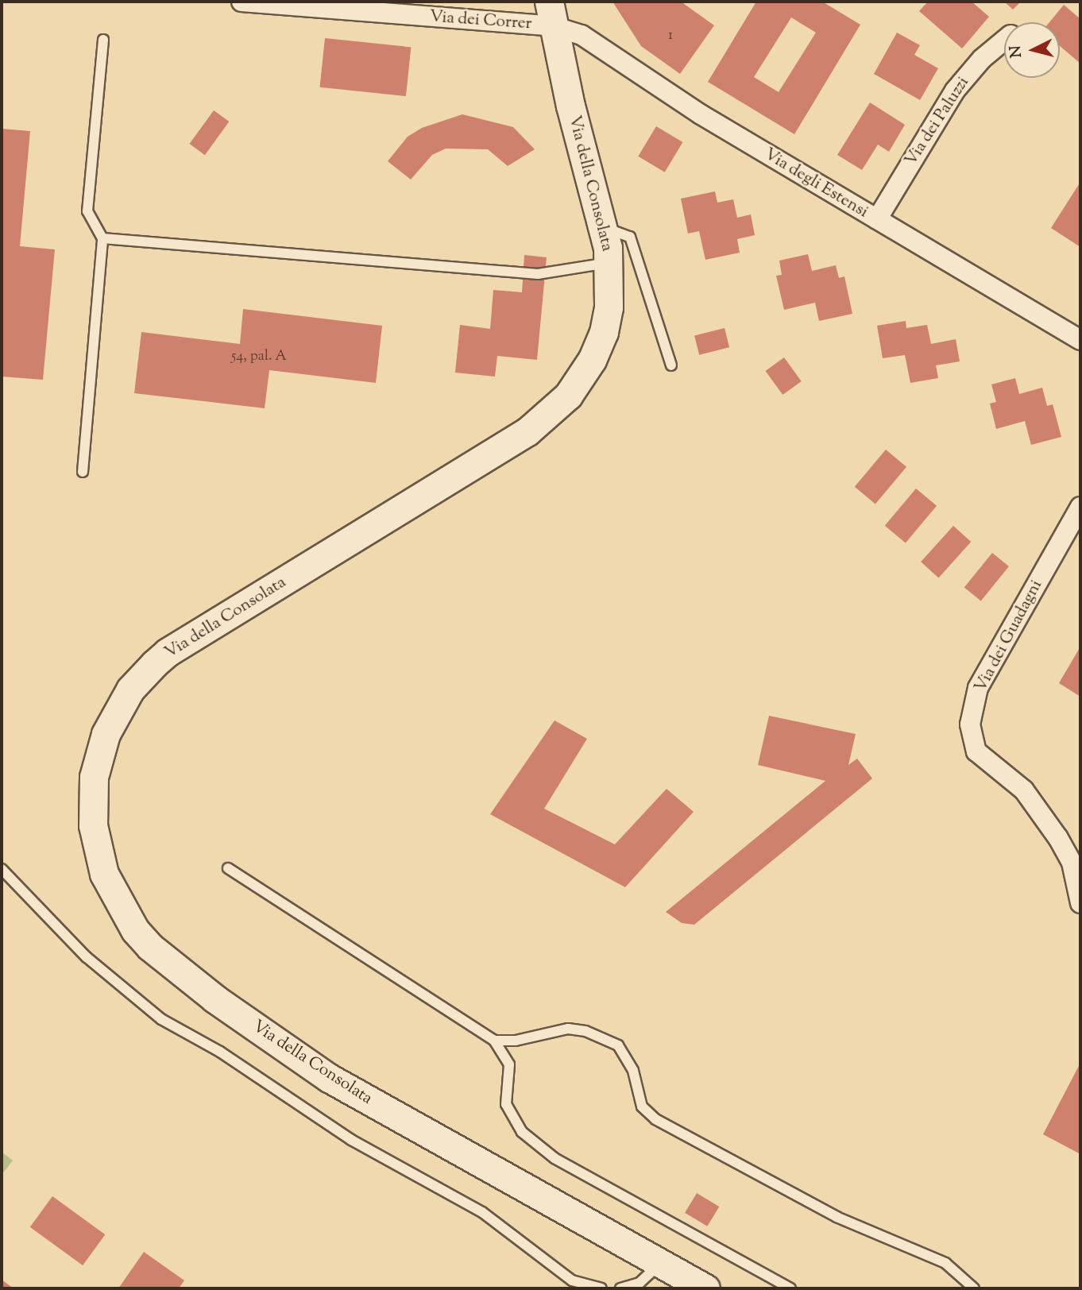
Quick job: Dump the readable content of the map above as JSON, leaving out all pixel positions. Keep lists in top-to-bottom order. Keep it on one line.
{"streets":{"main road":["Via della Consolata"],"street":["Via dei Correr","Via dei Paluzzi","Via degli Estensi","Via dei Guadagni"]},"crossings":[["Via dei Correr","Via della Consolata"],["Via dei Correr","Via degli Estensi"],["Via dei Paluzzi","Via degli Estensi"],["Via della Consolata","Via degli Estensi"]],"house_numbers":["1","54, pal. A"],"north":"left"}
